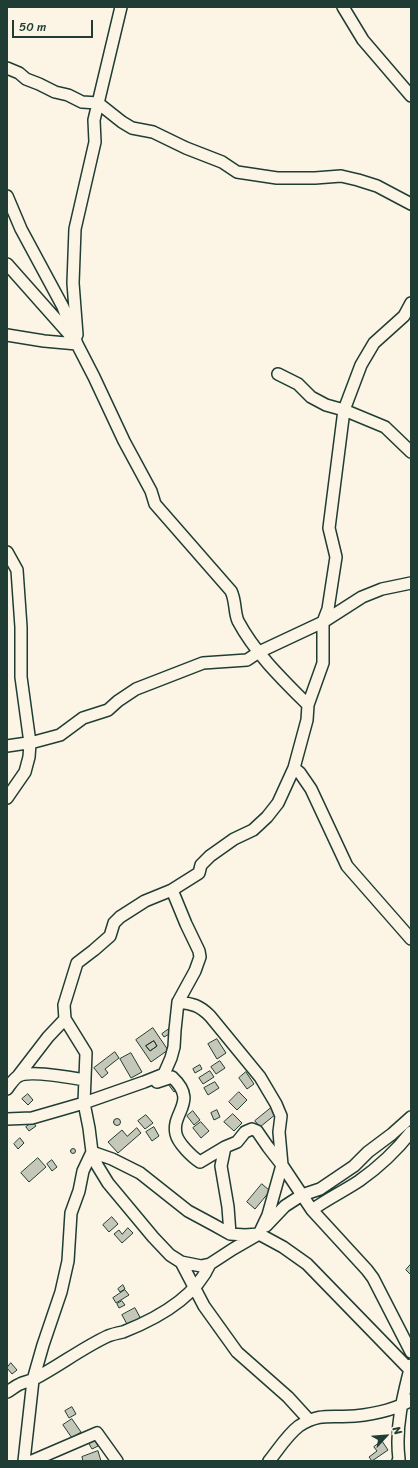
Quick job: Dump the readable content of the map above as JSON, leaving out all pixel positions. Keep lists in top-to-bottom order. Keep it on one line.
{"scale_bar":"50 m","north":"top right"}
